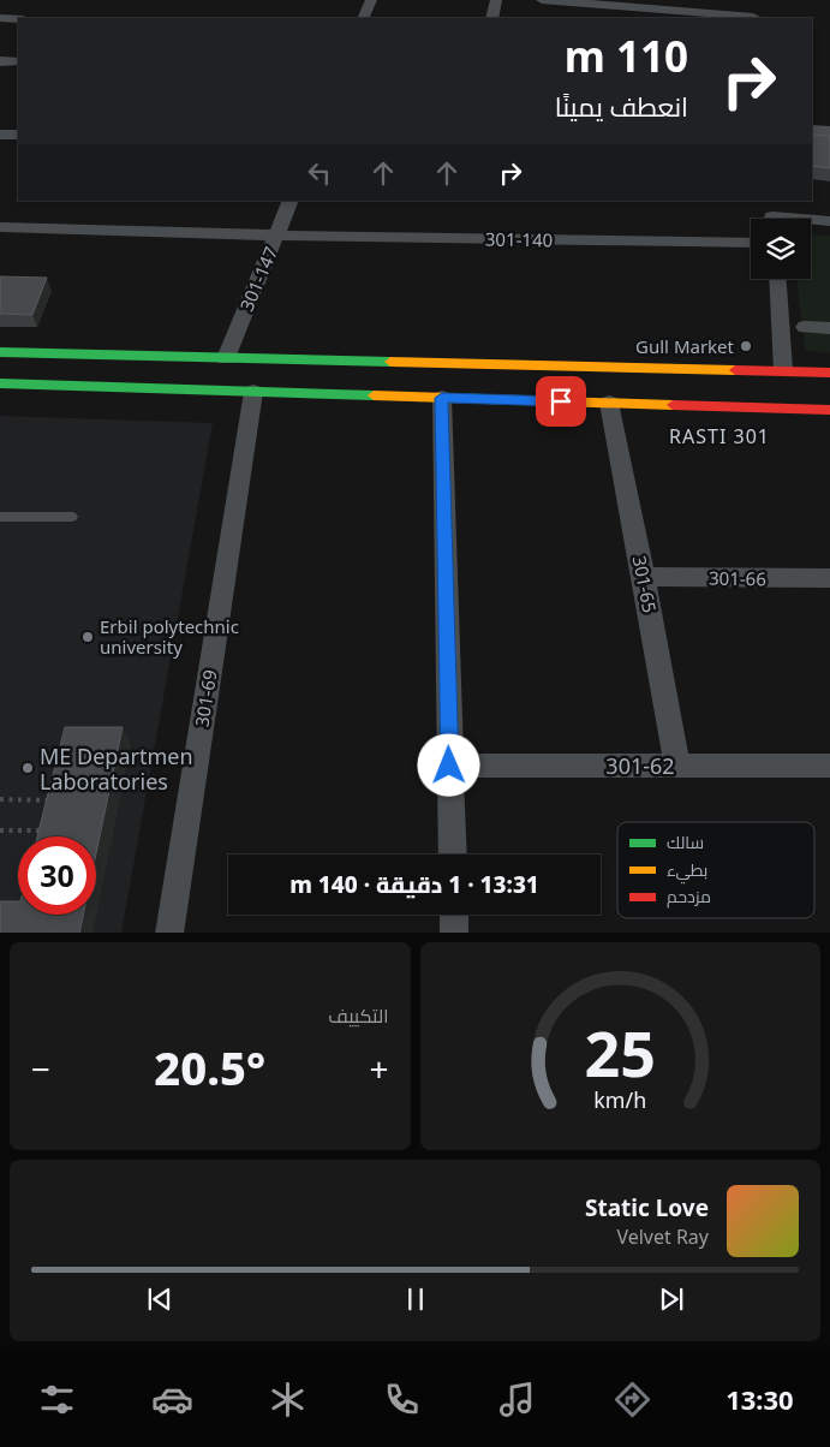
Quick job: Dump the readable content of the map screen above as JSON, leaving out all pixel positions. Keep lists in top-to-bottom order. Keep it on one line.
{"streets":{"street":["301-140","301-147","301-66","301-65","301-69","301-62"]},"crossings":[["301-140","301-147"],["301-66","301-65"],["301-65","301-62"]],"districts":["RASTI 301"],"places":["Gull Market","Erbil polytechnic university","ME Departmen Laboratories"],"legend":["سالك","بطيء","مزدحم"],"page":{"turn":["110 m","انعطف يمينًا"],"limit":"30","trip":"13:31 · 1 دقيقة · 140 m","tile":"التكييف","heat":["−","20.5°","+"],"song":["Static Love","Velvet Ray"],"tabs":"13:30","gauge":["25","km/h"]}}
